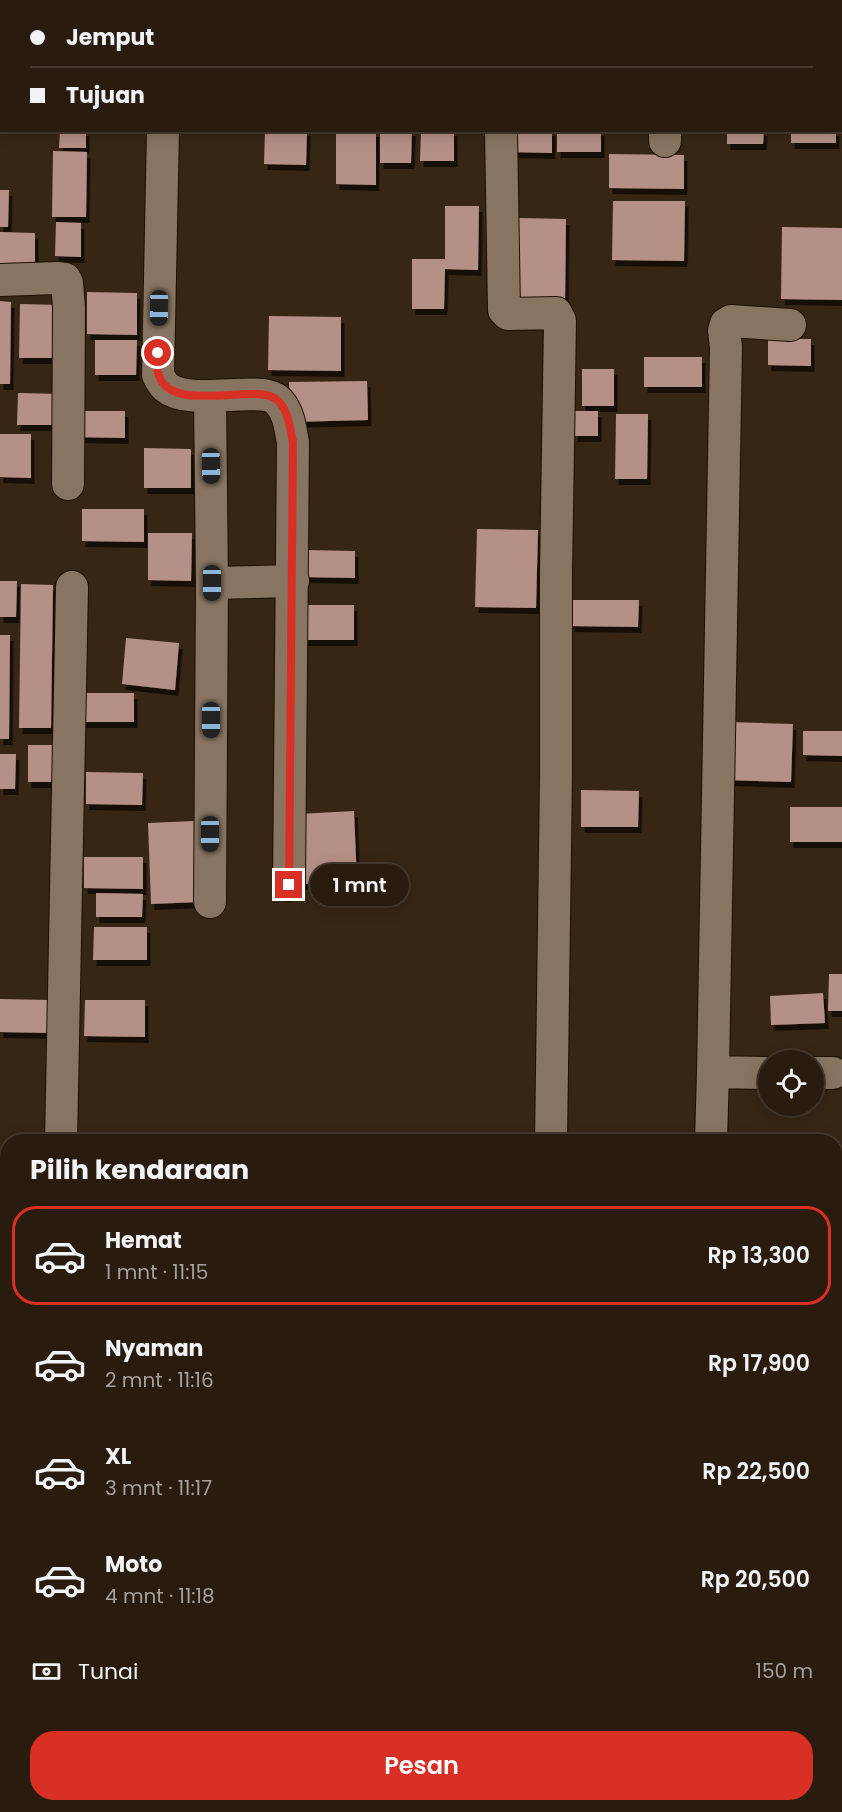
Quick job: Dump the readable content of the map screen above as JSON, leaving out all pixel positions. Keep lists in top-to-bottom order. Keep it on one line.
{"page":{"banner":["Jemput","Tujuan"],"bubble":"1 mnt","heading":"Pilih kendaraan","list":[{"name":"Hemat","note":"1 mnt · 11:15","value":"Rp 13,300"},{"name":"Nyaman","note":"2 mnt · 11:16","value":"Rp 17,900"},{"name":"XL","note":"3 mnt · 11:17","value":"Rp 22,500"},{"name":"Moto","note":"4 mnt · 11:18","value":"Rp 20,500"}],"pay":["Tunai","150 m"],"buttons":"Pesan"}}
